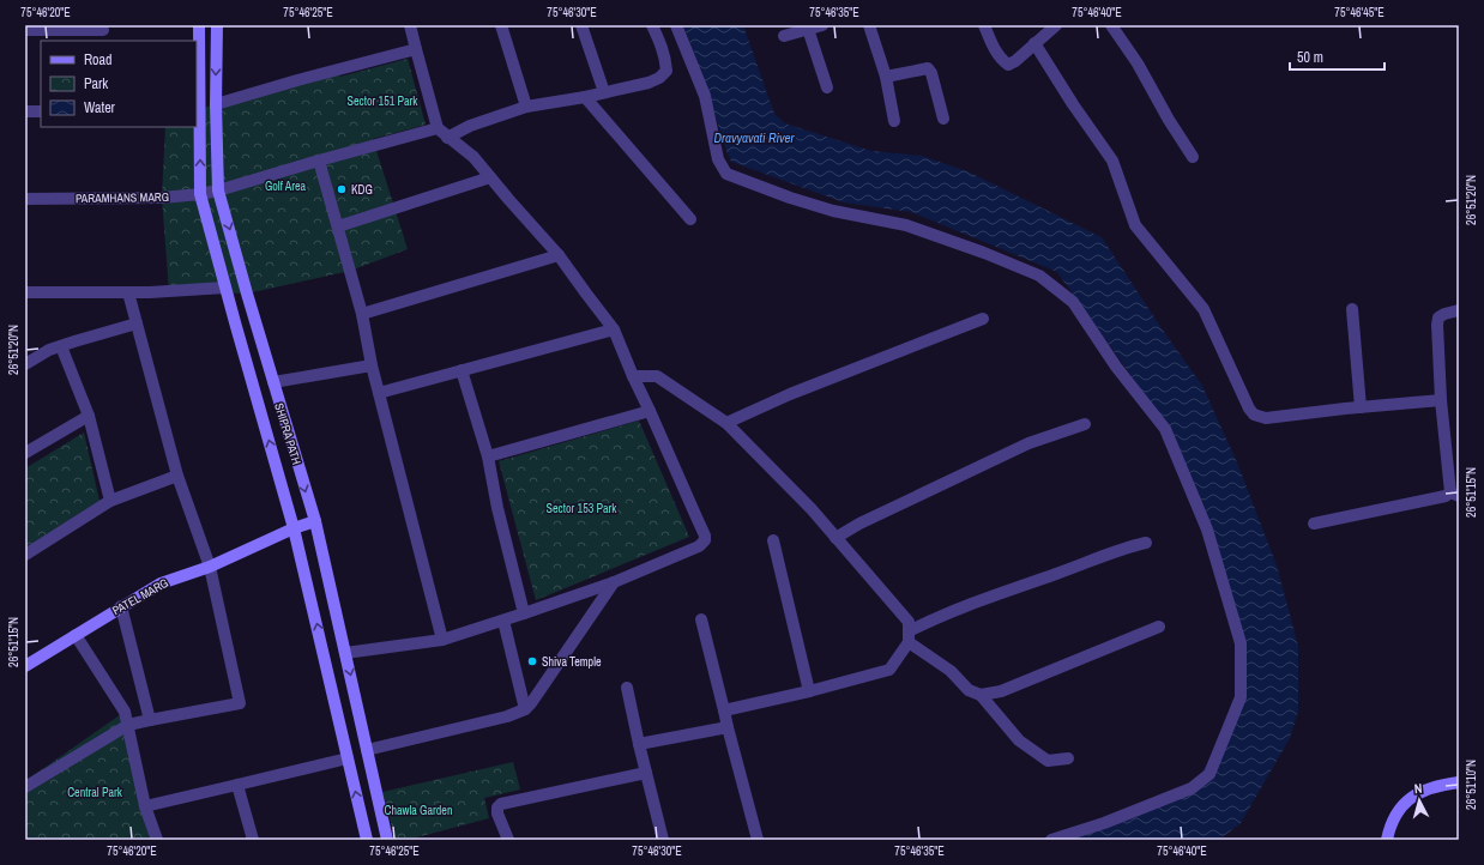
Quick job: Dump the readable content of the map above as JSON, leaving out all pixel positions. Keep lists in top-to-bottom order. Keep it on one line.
{"streets":{"street":["PARAMHANS MARG","SHIPRA PATH","PATEL MARG"]},"crossings":[["PARAMHANS MARG","SHIPRA PATH"],["SHIPRA PATH","PATEL MARG"]],"water":["Dravyavati River"],"parks":["Sector 151 Park","Golf Area","Sector 153 Park","Central Park","Chawla Garden"],"places":["KDG","Shiva Temple"],"legend":["Road","Park","Water"],"scale_bar":"50 m","north":"top","coordinates":["75°46'20\"E","75°46'25\"E","75°46'30\"E","75°46'35\"E","75°46'40\"E","75°46'45\"E","26°51'20\"N","26°51'15\"N","26°51'10\"N"]}
